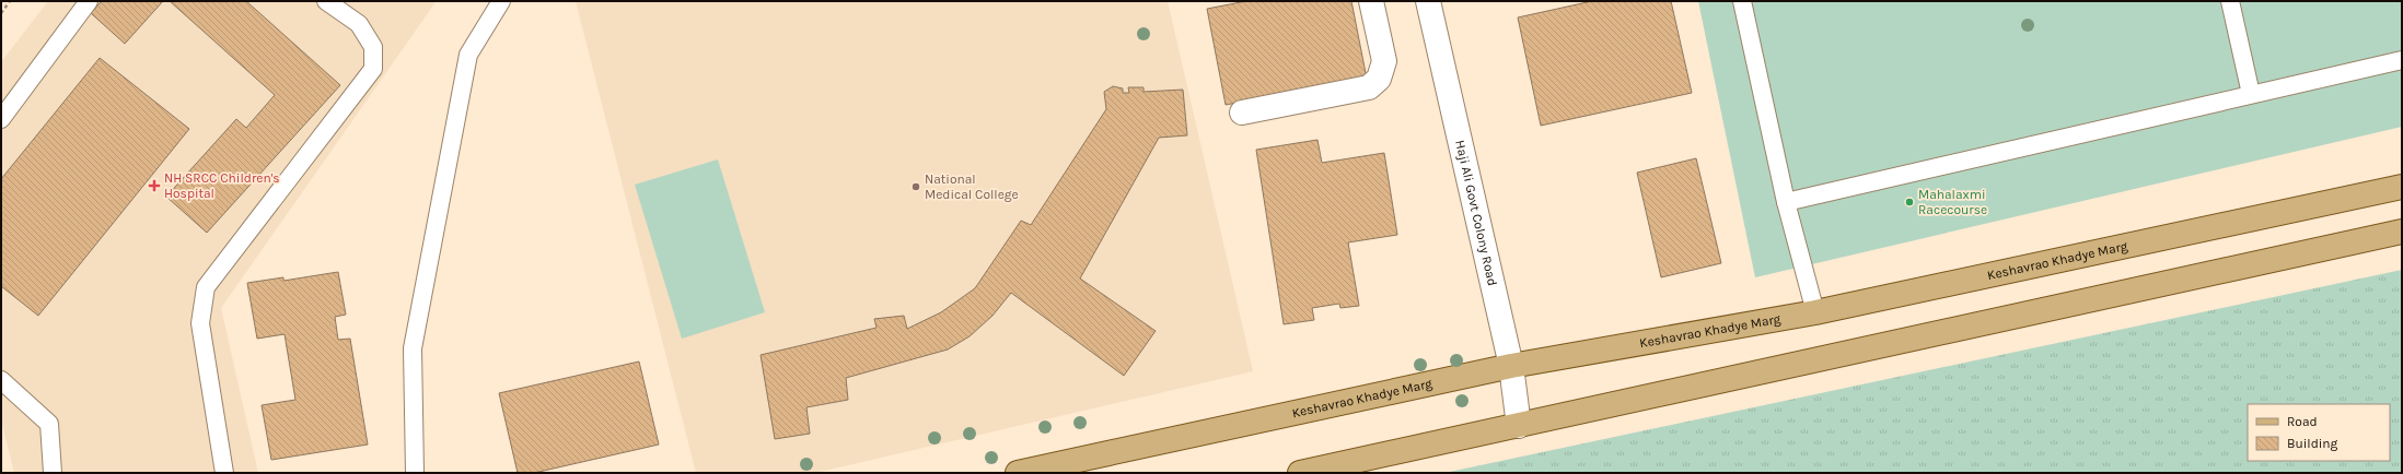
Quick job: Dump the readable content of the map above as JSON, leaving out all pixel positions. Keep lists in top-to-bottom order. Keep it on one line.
{"streets":{"main road":["Keshavrao Khadye Marg"],"street":["Haji Ali Govt Colony Road"]},"crossings":[["Haji Ali Govt Colony Road","Keshavrao Khadye Marg"]],"places":{"health":["NH SRCC Children's Hospital"],"other":["National Medical College","Mahalaxmi Racecourse"]},"legend":["Road","Building"]}
